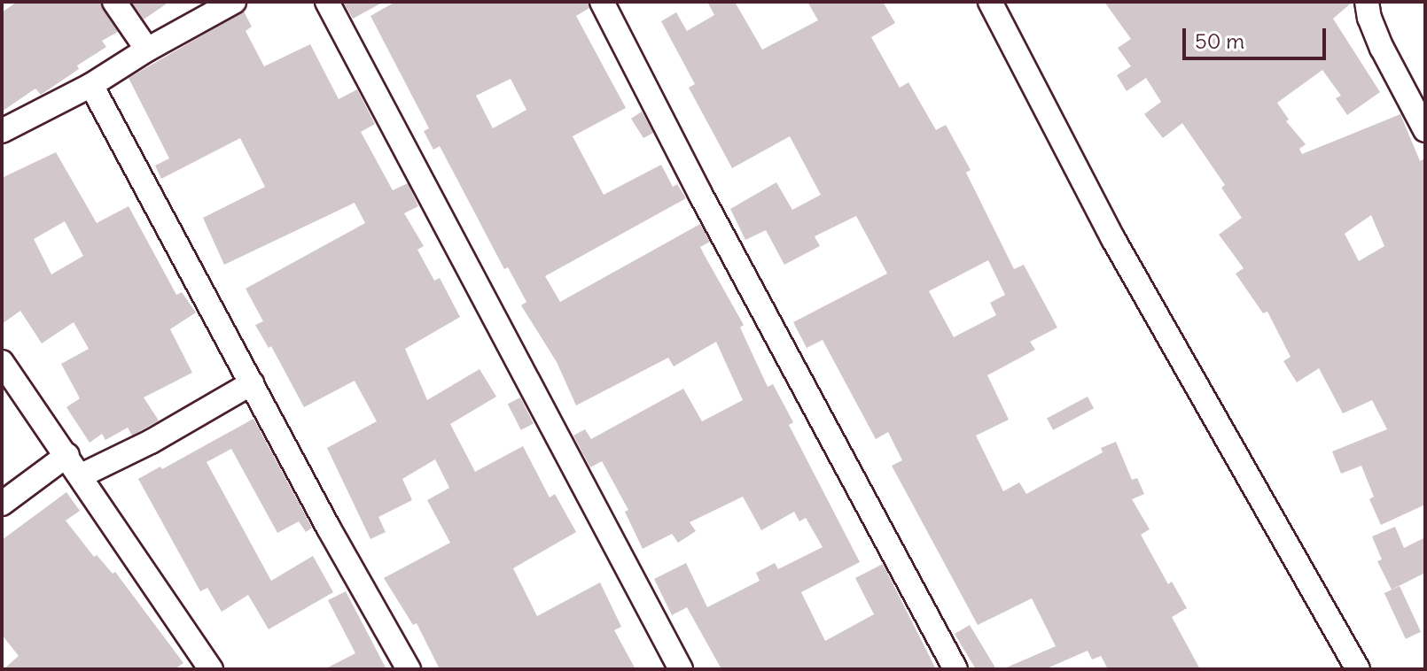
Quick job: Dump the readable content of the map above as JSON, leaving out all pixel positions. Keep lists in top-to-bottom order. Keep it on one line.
{"scale_bar":"50 m"}
